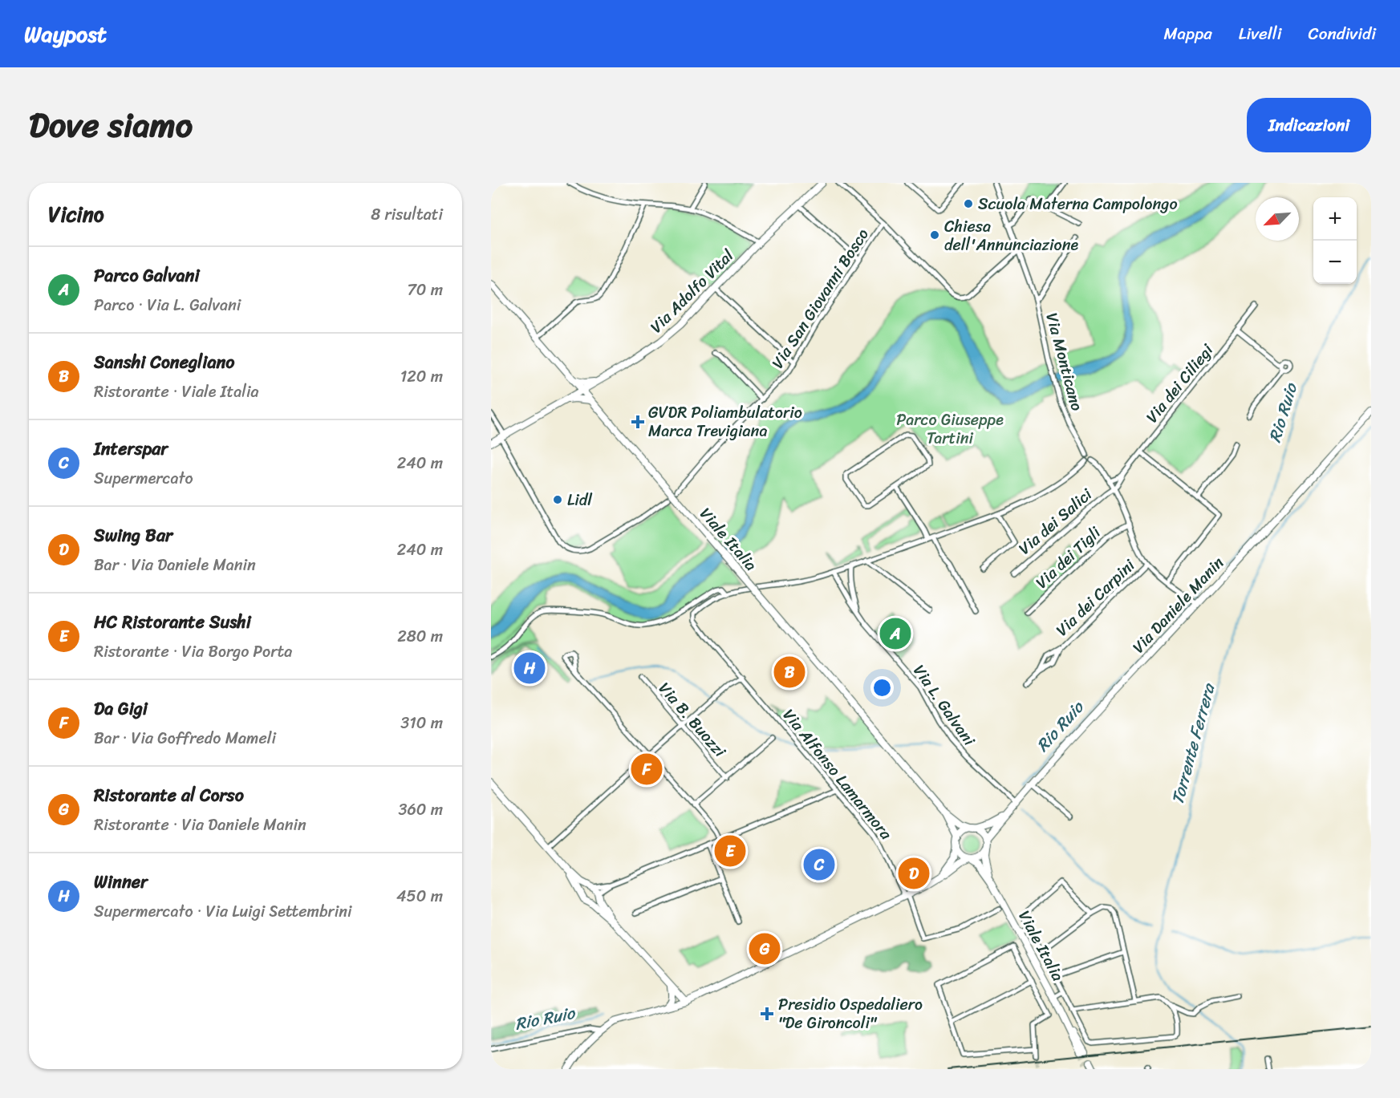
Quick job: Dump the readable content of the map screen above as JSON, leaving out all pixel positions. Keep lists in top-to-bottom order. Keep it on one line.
{"streets":{"main road":["Viale Italia"],"street":["Via Adolfo Vital","Via San Giovanni Bosco","Via Monticano","Via dei Ciliegi","Via dei Salici","Via dei Tigli","Via dei Carpini","Via Daniele Manin","Via L. Galvani","Via B. Buozzi","Via Alfonso Lamarmora"]},"crossings":[["Via Adolfo Vital","Viale Italia"],["Via dei Ciliegi","Via dei Salici"],["Viale Italia","Via Daniele Manin"],["Via Daniele Manin","Via L. Galvani"]],"water":["Rio Ruio","Torrente Ferrera"],"parks":["Parco Giuseppe Tartini"],"places":{"other":["Scuola Materna Campolongo","Chiesa dell'Annunciazione","Lidl"],"health":["GVDR Poliambulatorio Marca Trevigiana","Presidio Ospedaliero \"De Gironcoli\""]},"north":"bottom left","page":{"header":"Waypost","nav":["Mappa","Livelli","Condividi"],"title":"Dove siamo","buttons":"Indicazioni","heading":["Vicino","8 risultati"],"map_buttons":["+","−"],"list":[{"mark":"A","name":"Parco Galvani","note":"Parco · Via L. Galvani","value":"70 m"},{"mark":"B","name":"Sanshi Conegliano","note":"Ristorante · Viale Italia","value":"120 m"},{"mark":"C","name":"Interspar","note":"Supermercato","value":"240 m"},{"mark":"D","name":"Swing Bar","note":"Bar · Via Daniele Manin","value":"240 m"},{"mark":"E","name":"HC Ristorante Sushi","note":"Ristorante · Via Borgo Porta","value":"280 m"},{"mark":"F","name":"Da Gigi","note":"Bar · Via Goffredo Mameli","value":"310 m"},{"mark":"G","name":"Ristorante al Corso","note":"Ristorante · Via Daniele Manin","value":"360 m"},{"mark":"H","name":"Winner","note":"Supermercato · Via Luigi Settembrini","value":"450 m"}],"pins":["A","H","B","F","E","C","D","G"]}}
